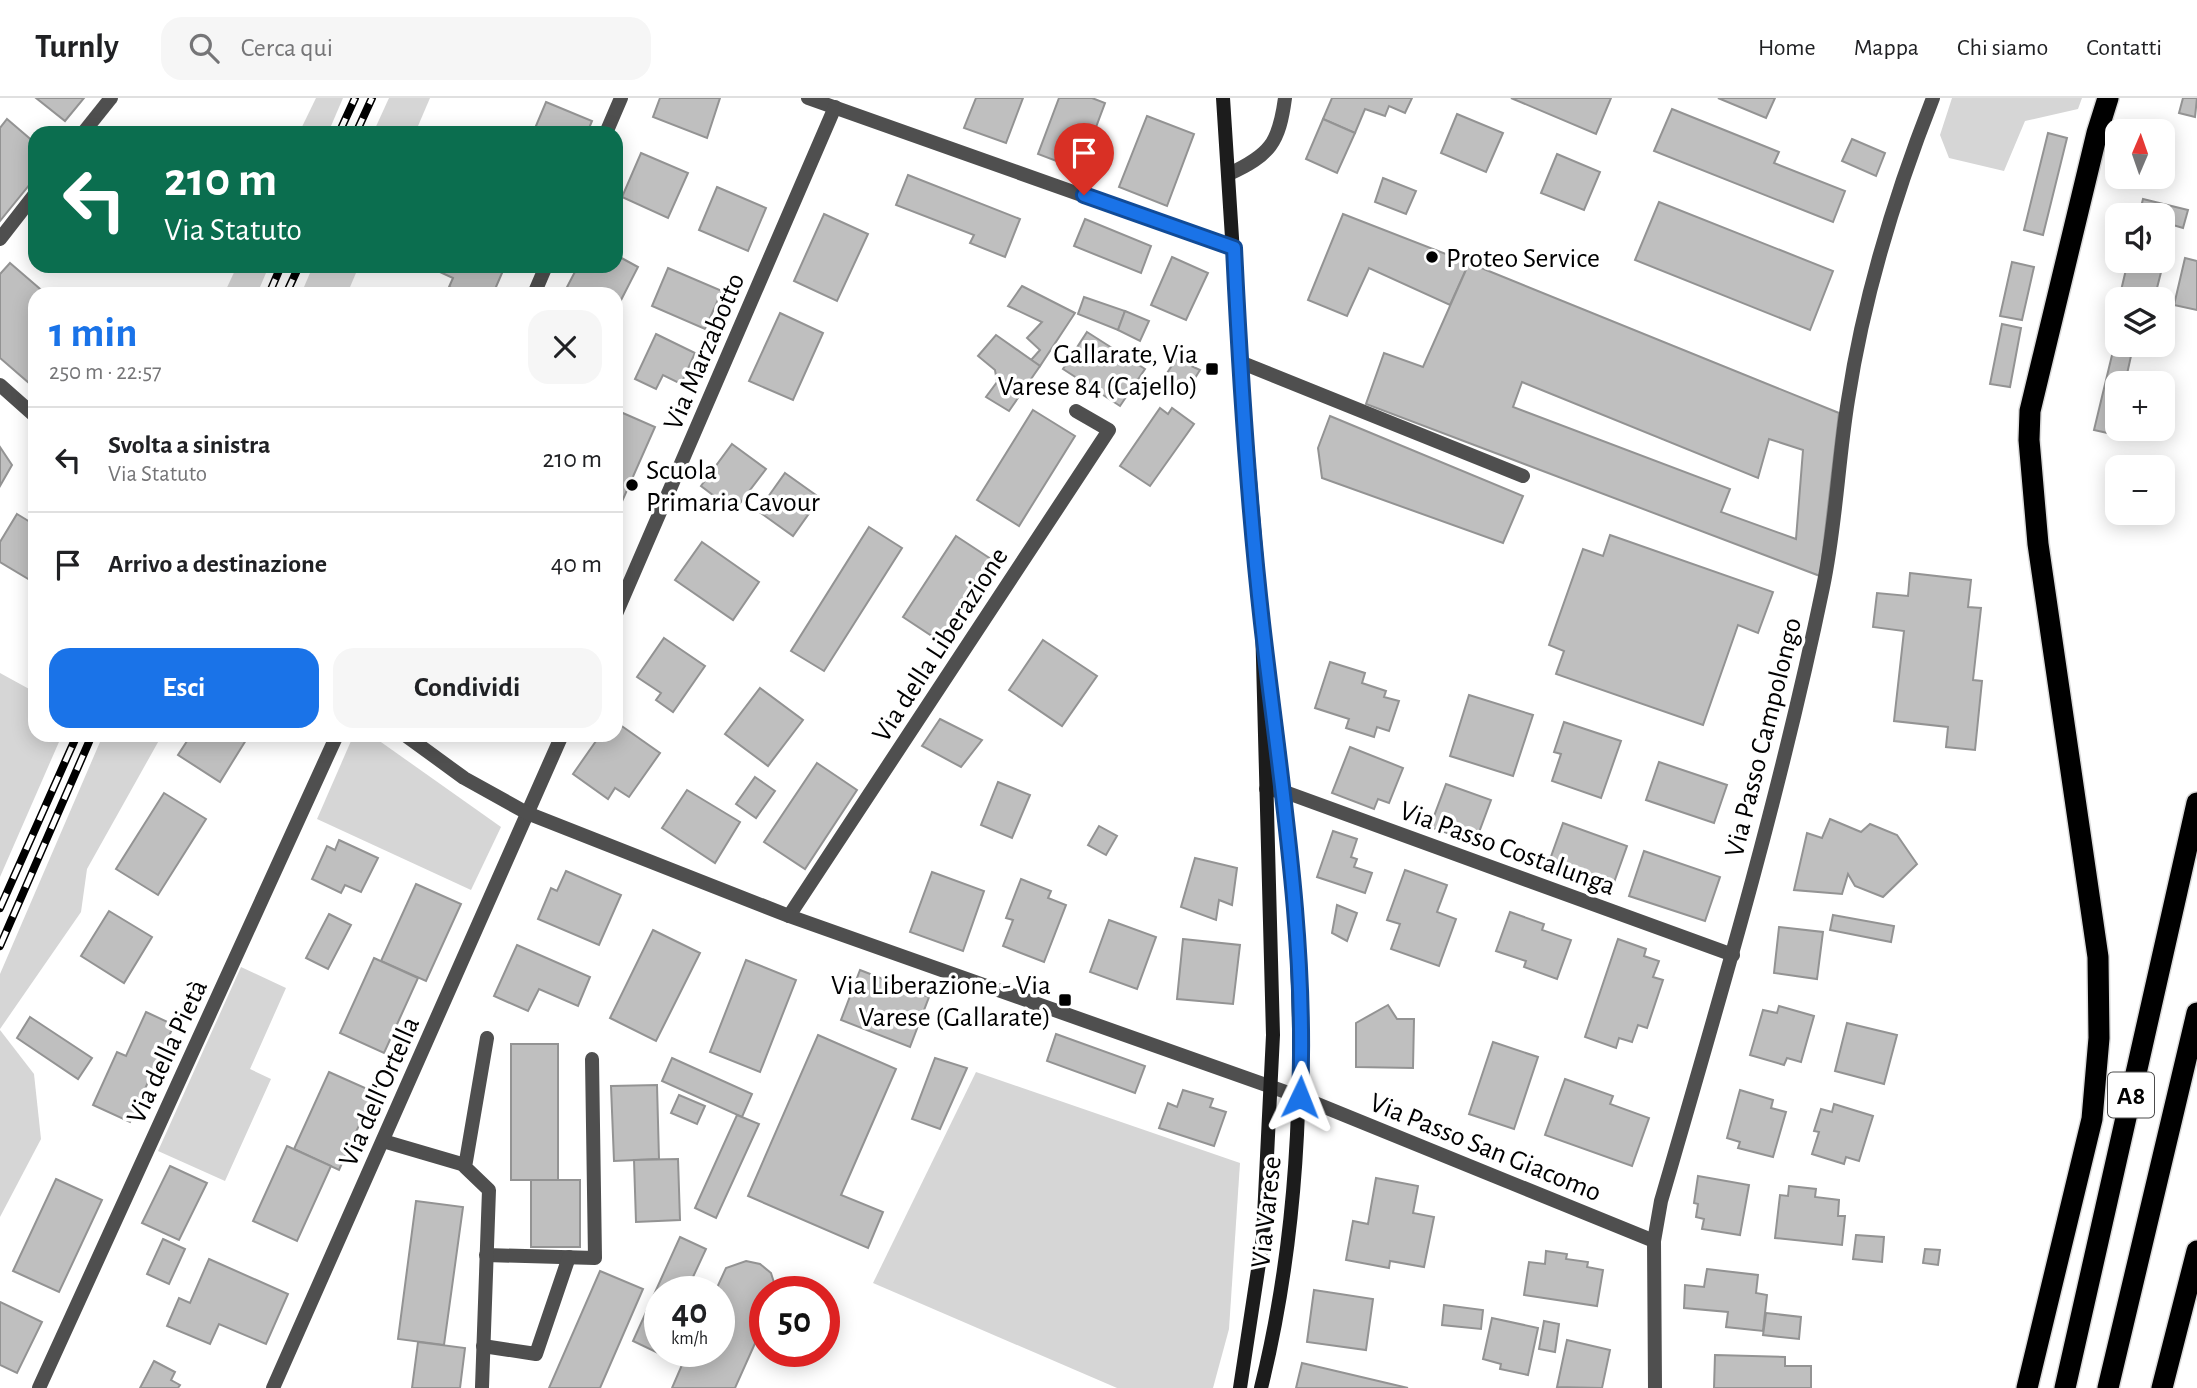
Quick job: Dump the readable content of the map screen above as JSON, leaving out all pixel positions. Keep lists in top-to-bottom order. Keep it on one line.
{"streets":{"highway":["A8"],"main road":["Via Varese"],"street":["Via Marzabotto","Via della Liberazione","Via Passo Campolongo","Via Passo Costalunga","Via della Pietà","Via dell'Ortella","Via Passo San Giacomo"]},"crossings":[["Via Passo Campolongo","Via Passo Costalunga"],["Via Passo Campolongo","Via Passo San Giacomo"],["Via Passo Costalunga","Via Varese"],["Via Passo San Giacomo","Via Varese"]],"places":{"other":["Proteo Service","Scuola Primaria Cavour"],"transit":["Gallarate, Via Varese 84 (Cajello)","Via Liberazione - Via Varese (Gallarate)"]},"north":"top","page":{"header":"Turnly","search":"Cerca qui","nav":["Home","Mappa","Chi siamo","Contatti"],"map_buttons":["+","−"],"turn":["210 m","Via Statuto"],"heading":["1 min","250 m · 22:57"],"list":[{"name":"Svolta a sinistra","note":"Via Statuto","value":"210 m"},{"name":"Arrivo a destinazione","value":"40 m"}],"buttons":["Esci","Condividi"],"speed":"40 km/h","limit":"50"}}
